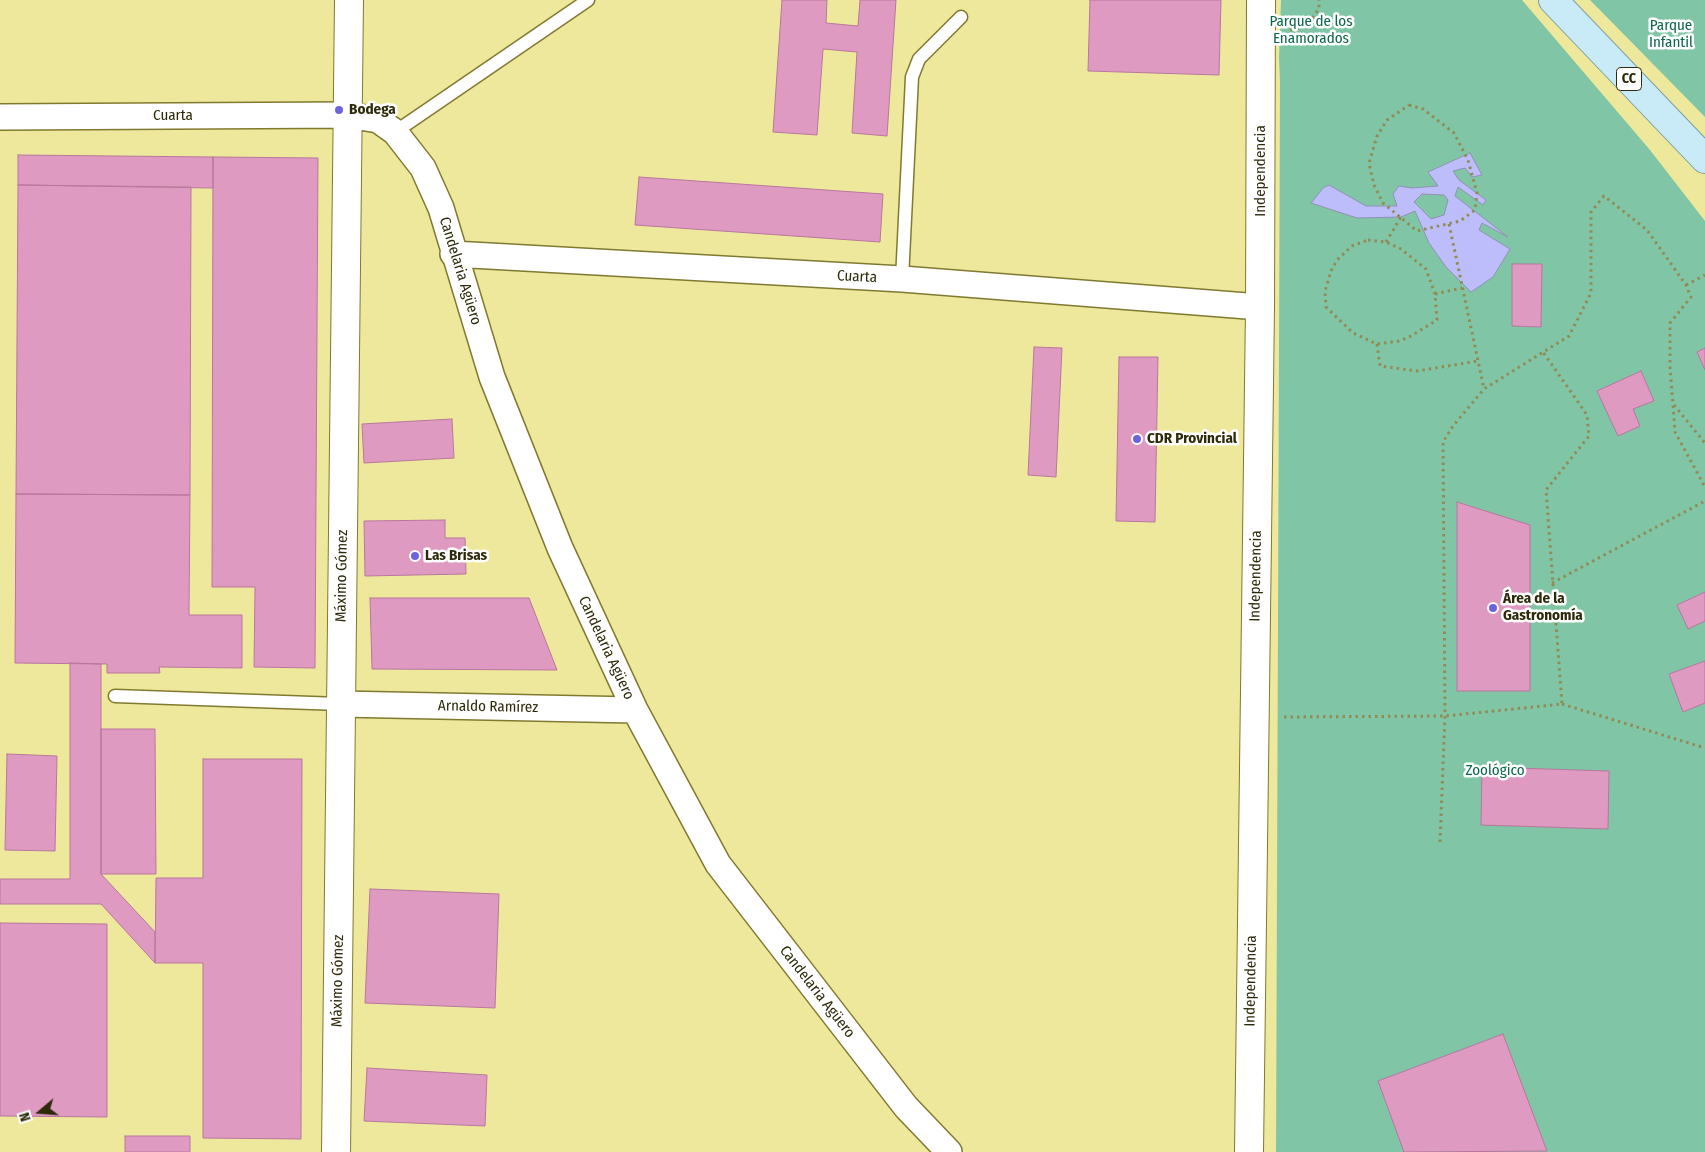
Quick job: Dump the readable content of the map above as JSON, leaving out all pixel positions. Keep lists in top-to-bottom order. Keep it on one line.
{"streets":{"main road":["CC","Independencia","Máximo Gómez"],"street":["Cuarta","Candelaria Agüero","Arnaldo Ramírez"]},"crossings":[["Cuarta","Independencia"],["Cuarta","Candelaria Agüero"],["Cuarta","Máximo Gómez"],["Candelaria Agüero","Máximo Gómez"],["Candelaria Agüero","Arnaldo Ramírez"],["Máximo Gómez","Arnaldo Ramírez"]],"parks":["Parque de los Enamorados","Parque Infantil","Zoológico"],"places":["Bodega","CDR Provincial","Las Brisas","Área de la Gastronomía"],"north":"left"}
